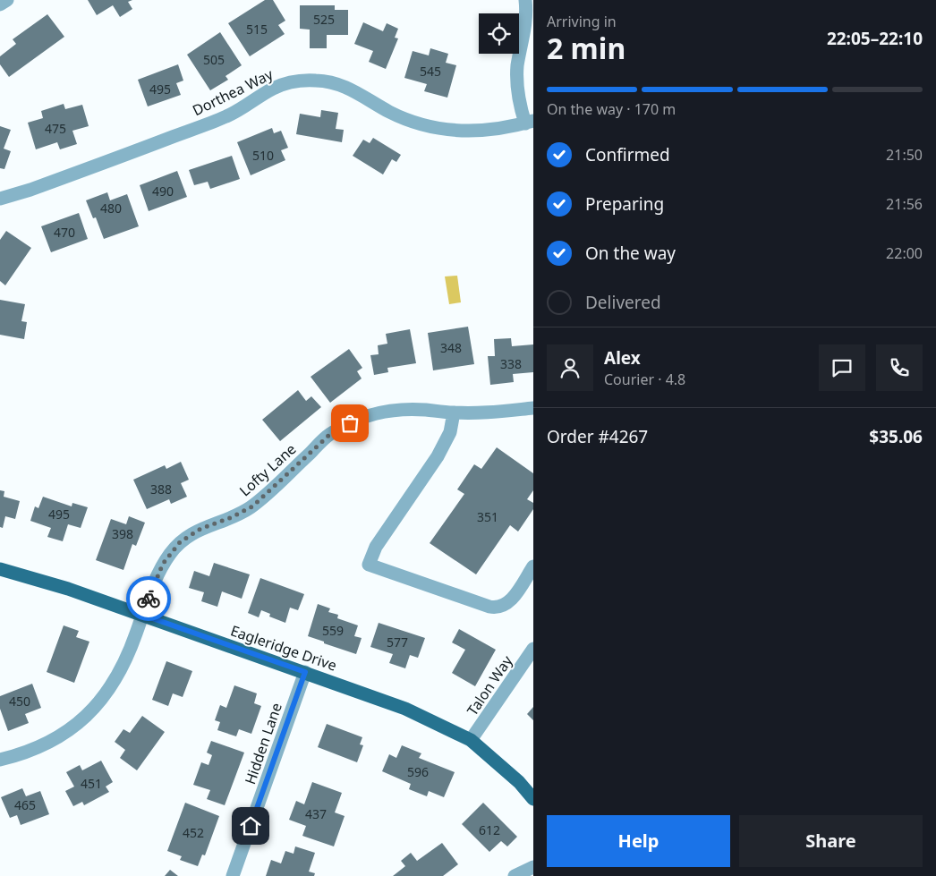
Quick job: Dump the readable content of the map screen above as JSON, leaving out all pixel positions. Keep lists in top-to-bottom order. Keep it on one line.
{"streets":{"main road":["Eagleridge Drive"],"street":["Dorthea Way","Lofty Lane","Talon Way","Hidden Lane"]},"crossings":[["Lofty Lane","Eagleridge Drive"],["Eagleridge Drive","Talon Way"],["Eagleridge Drive","Hidden Lane"]],"house_numbers":["525","515","505","545","495","475","510","490","480","470","348","338","388","495","351","398","559","577","450","596","451","465","437","612","452"],"page":{"heading":["2 min","Arriving in","22:05–22:10"],"panel":["Alex","Courier · 4.8","Order #4267","$35.06"],"bar":"On the way · 170 m","list":[["Confirmed","21:50"],["Preparing","21:56"],["On the way","22:00"],"Delivered"],"buttons":["Help","Share"]}}
